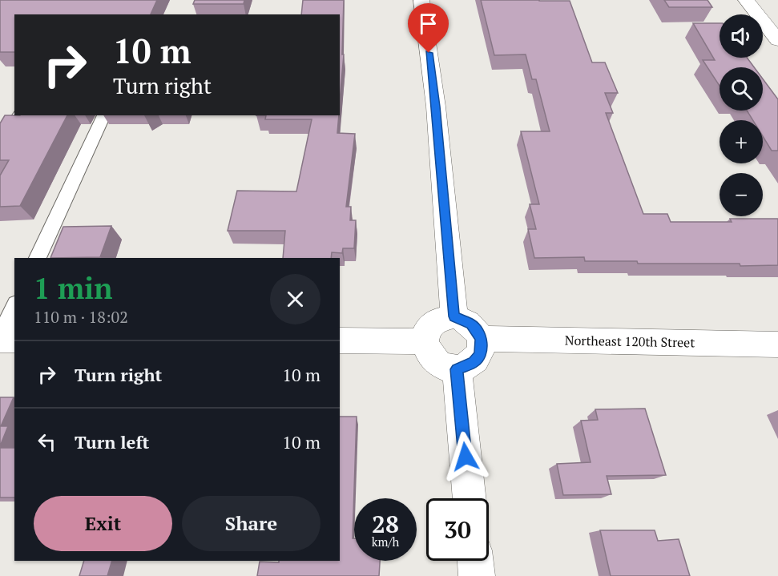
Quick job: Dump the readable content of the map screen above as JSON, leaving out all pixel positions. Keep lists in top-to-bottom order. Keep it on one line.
{"streets":{"street":["Northeast 120th Street"]},"page":{"map_buttons":["+","−"],"turn":["10 m","Turn right"],"heading":["1 min","110 m · 18:02"],"list":[{"name":"Turn right","value":"10 m"},{"name":"Turn left","value":"10 m"}],"buttons":["Exit","Share"],"speed":"28 km/h","limit":"30"}}
